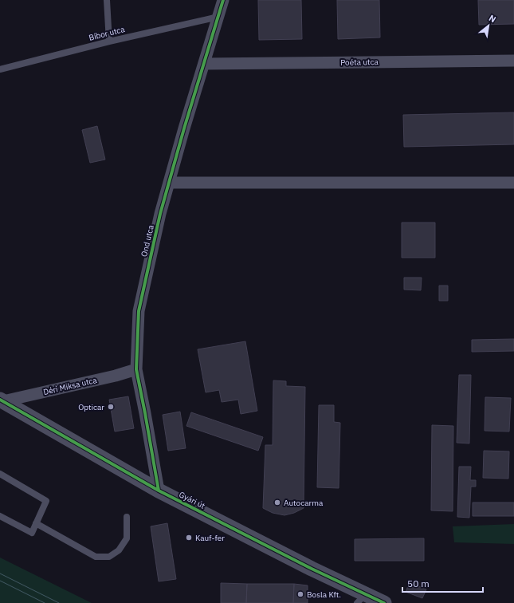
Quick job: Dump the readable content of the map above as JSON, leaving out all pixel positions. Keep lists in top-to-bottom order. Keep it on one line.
{"streets":{"street":["Poéta utca","Ond utca","Déri Miksa utca","Gyári út"],"lane":["Bíbor utca"]},"crossings":[["Bíbor utca","Ond utca"],["Poéta utca","Ond utca"],["Ond utca","Déri Miksa utca"],["Ond utca","Gyári út"],["Déri Miksa utca","Gyári út"]],"places":["Opticar","Autocarma","Kauf-fer","Bosla Kft."],"scale_bar":"50 m","north":"top right"}
